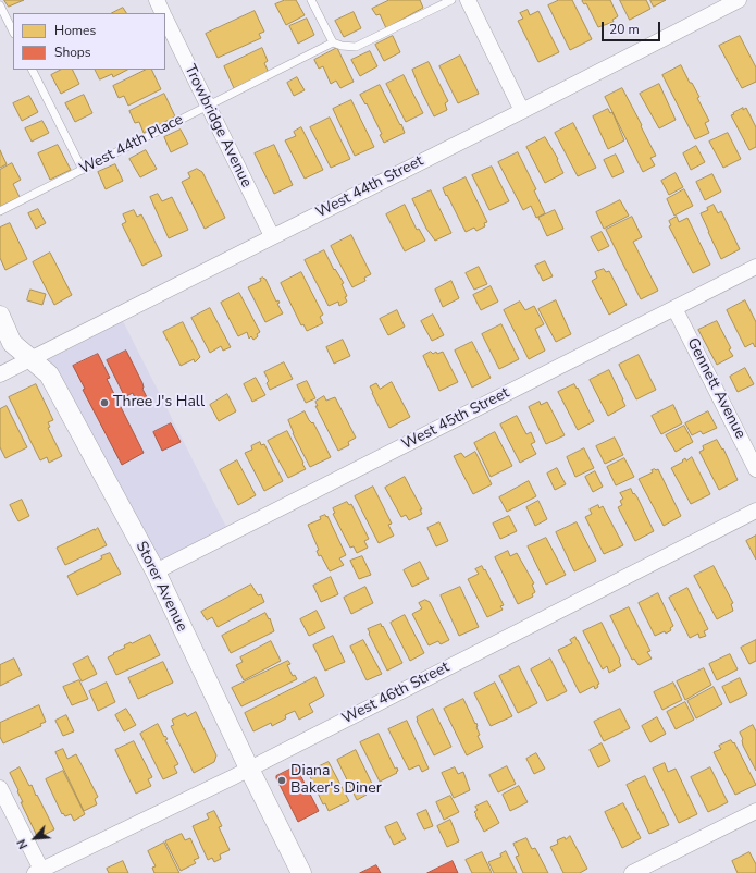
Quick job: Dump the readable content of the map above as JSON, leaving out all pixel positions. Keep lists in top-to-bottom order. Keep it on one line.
{"streets":{"street":["Trowbridge Avenue","West 44th Street","Gennett Avenue","West 45th Street","Storer Avenue","West 46th Street"],"lane":["West 44th Place"]},"crossings":[["Trowbridge Avenue","West 44th Place"],["Trowbridge Avenue","West 44th Street"],["West 44th Street","Storer Avenue"],["Gennett Avenue","West 45th Street"],["West 45th Street","Storer Avenue"],["Storer Avenue","West 46th Street"]],"places":["Three J's Hall","Diana Baker's Diner"],"legend":["Homes","Shops"],"scale_bar":"20 m","north":"bottom left"}
